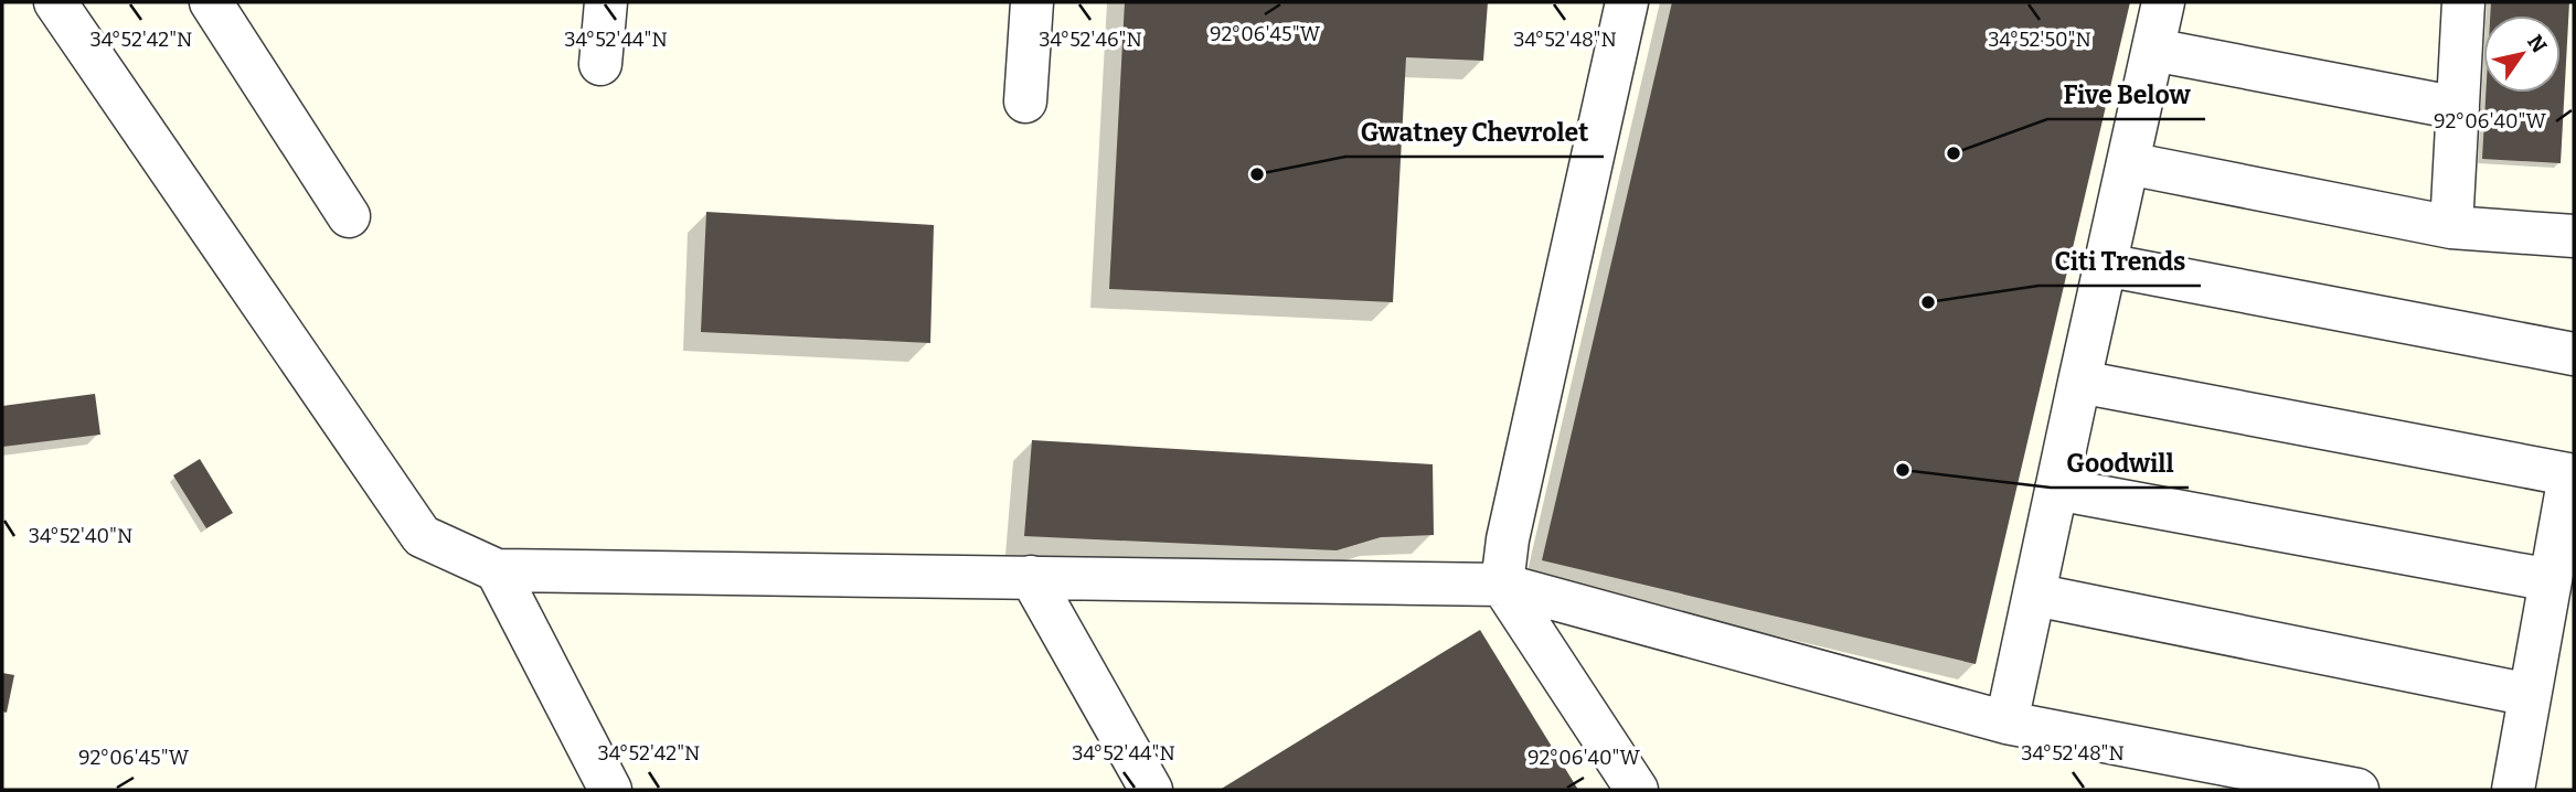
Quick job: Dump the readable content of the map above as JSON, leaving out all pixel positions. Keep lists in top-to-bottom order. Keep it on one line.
{"places":["Five Below","Gwatney Chevrolet","Citi Trends","Goodwill"],"north":"top right","coordinates":["92°06'45\"W","34°52'48\"N","34°52'42\"N","34°52'44\"N","34°52'46\"N","34°52'50\"N","92°06'40\"W","34°52'40\"N"]}
